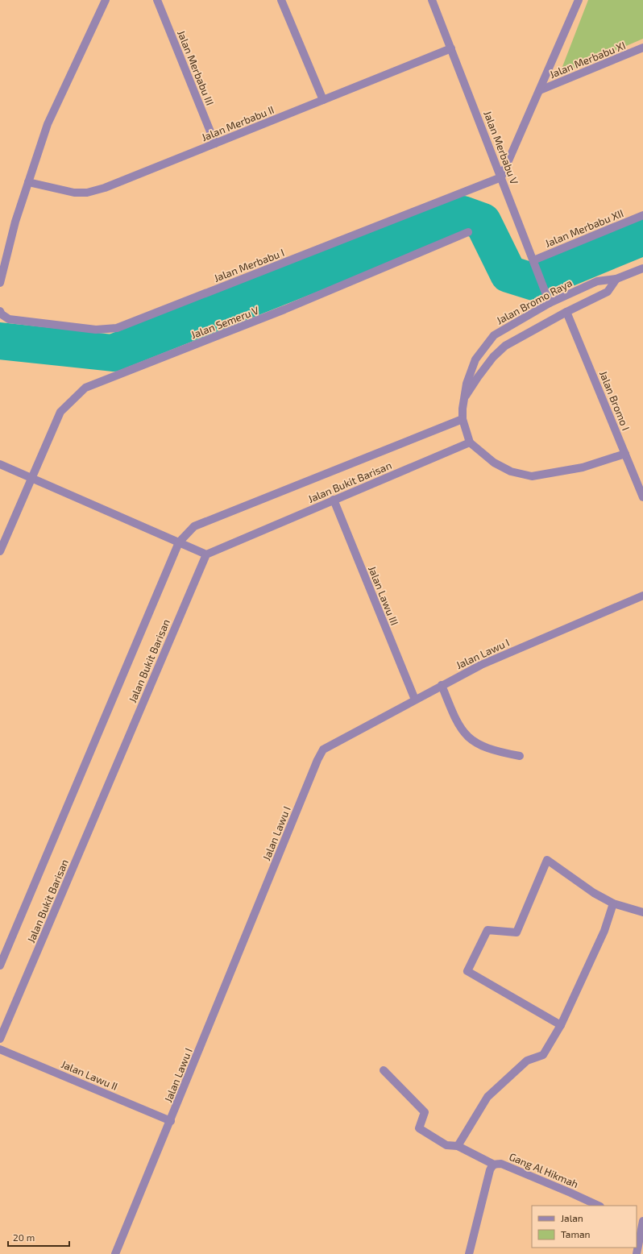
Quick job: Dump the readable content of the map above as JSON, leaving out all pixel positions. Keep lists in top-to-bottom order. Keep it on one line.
{"streets":{"street":["Jalan Merbabu XI","Jalan Merbabu III","Jalan Merbabu II","Jalan Merbabu V","Jalan Merbabu XII","Jalan Merbabu I","Jalan Bromo Raya","Jalan Semeru V","Jalan Bromo I","Jalan Bukit Barisan","Jalan Lawu III","Jalan Lawu I","Jalan Lawu II","Gang Al Hikmah"]},"crossings":[["Jalan Merbabu III","Jalan Merbabu II"],["Jalan Merbabu II","Jalan Merbabu V"],["Jalan Merbabu V","Jalan Merbabu XII"],["Jalan Merbabu V","Jalan Merbabu I"],["Jalan Merbabu V","Jalan Bromo Raya"],["Jalan Bromo Raya","Jalan Bromo I"],["Jalan Bromo Raya","Jalan Bukit Barisan"],["Jalan Bukit Barisan","Jalan Lawu III"],["Jalan Lawu III","Jalan Lawu I"],["Jalan Lawu I","Jalan Lawu II"]],"legend":["Jalan","Taman"],"scale_bar":"20 m"}
